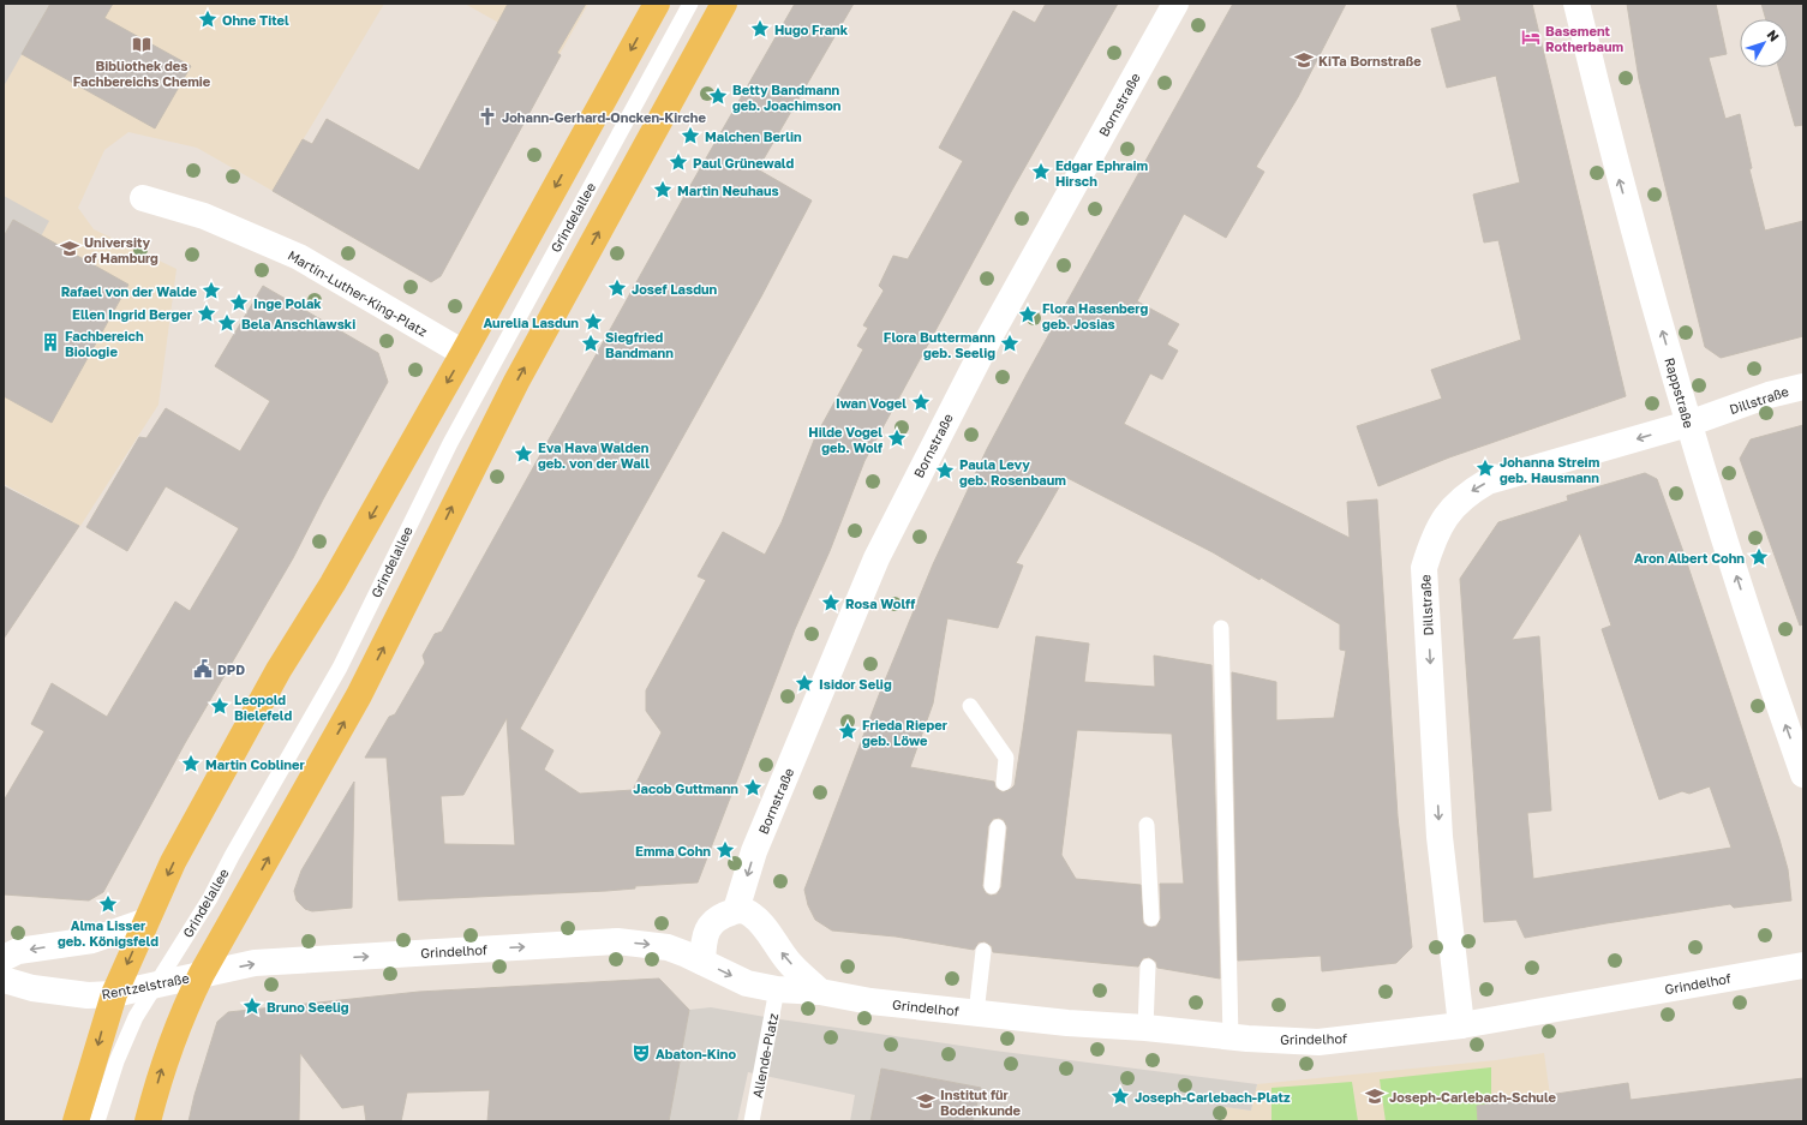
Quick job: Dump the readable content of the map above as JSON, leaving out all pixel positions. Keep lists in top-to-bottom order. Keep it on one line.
{"streets":{"street":["Bornstraße","Martin-Luther-King-Platz","Rappstraße","Dillstraße","Grindelhof","Rentzelstraße"],"lane":["Grindelallee","Allende-Platz"]},"crossings":[["Grindelallee","Rentzelstraße"],["Rappstraße","Dillstraße"],["Dillstraße","Grindelhof"],["Grindelhof","Rentzelstraße"],["Grindelhof","Allende-Platz"]],"one_way":["Bornstraße","Rappstraße","Dillstraße","Grindelhof"],"places":{"place":["Ohne Titel","Hugo Frank","Betty Bandmann geb. Joachimson","Malchen Berlin","Paul Grünewald","Edgar Ephraim Hirsch","Martin Neuhaus","Josef Lasdun","Rafael von der Walde","Inge Polak","Ellen Ingrid Berger","Flora Hasenberg geb. Josias","Aurelia Lasdun","Bela Anschlawski","Siegfried Bandmann","Flora Buttermann geb. Seelig","Iwan Vogel","Hilde Vogel geb. Wolf","Eva Hava Walden geb. von der Wall","Johanna Streim geb. Hausmann","Paula Levy geb. Rosenbaum","Aron Albert Cohn","Rosa Wolff","Isidor Selig","Leopold Bielefeld","Frieda Rieper geb. Löwe","Martin Cobliner","Jacob Guttmann","Emma Cohn","Alma Lisser geb. Königsfeld","Bruno Seelig","Joseph-Carlebach-Platz"],"hotel":["Basement Rotherbaum"],"library":["Bibliothek des Fachbereichs Chemie"],"school or university":["KiTa Bornstraße","University of Hamburg","Joseph-Carlebach-Schule","Institut für Bodenkunde"],"church":["Johann-Gerhard-Oncken-Kirche"],"building":["Fachbereich Biologie"],"public building":["DPD"],"theatre":["Abaton-Kino"]},"north":"top right"}
